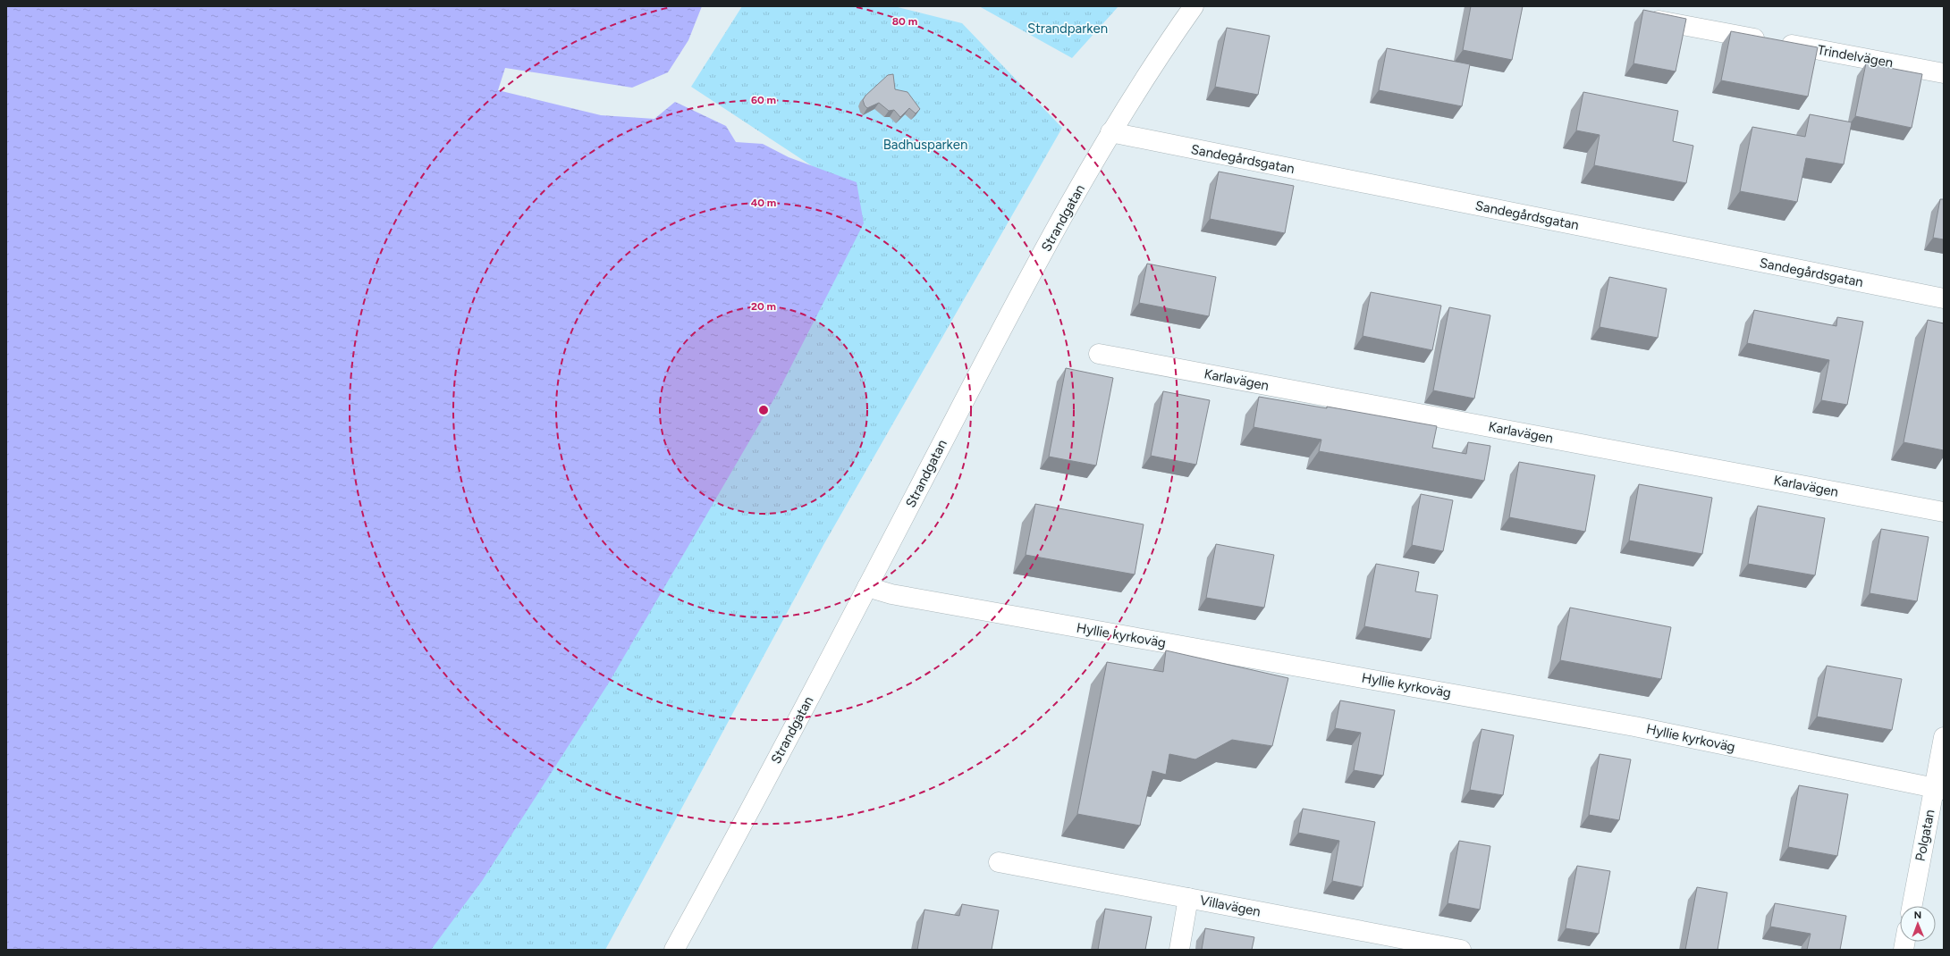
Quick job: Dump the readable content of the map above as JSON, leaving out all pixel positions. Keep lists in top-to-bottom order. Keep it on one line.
{"streets":{"street":["Trindelvägen","Sandegårdsgatan","Strandgatan","Karlavägen","Hyllie kyrkoväg","Polgatan","Villavägen"]},"crossings":[["Sandegårdsgatan","Strandgatan"],["Strandgatan","Hyllie kyrkoväg"],["Hyllie kyrkoväg","Polgatan"]],"parks":["Strandparken","Badhusparken"],"north":"top","rings":["80 m","60 m","40 m","20 m"]}
